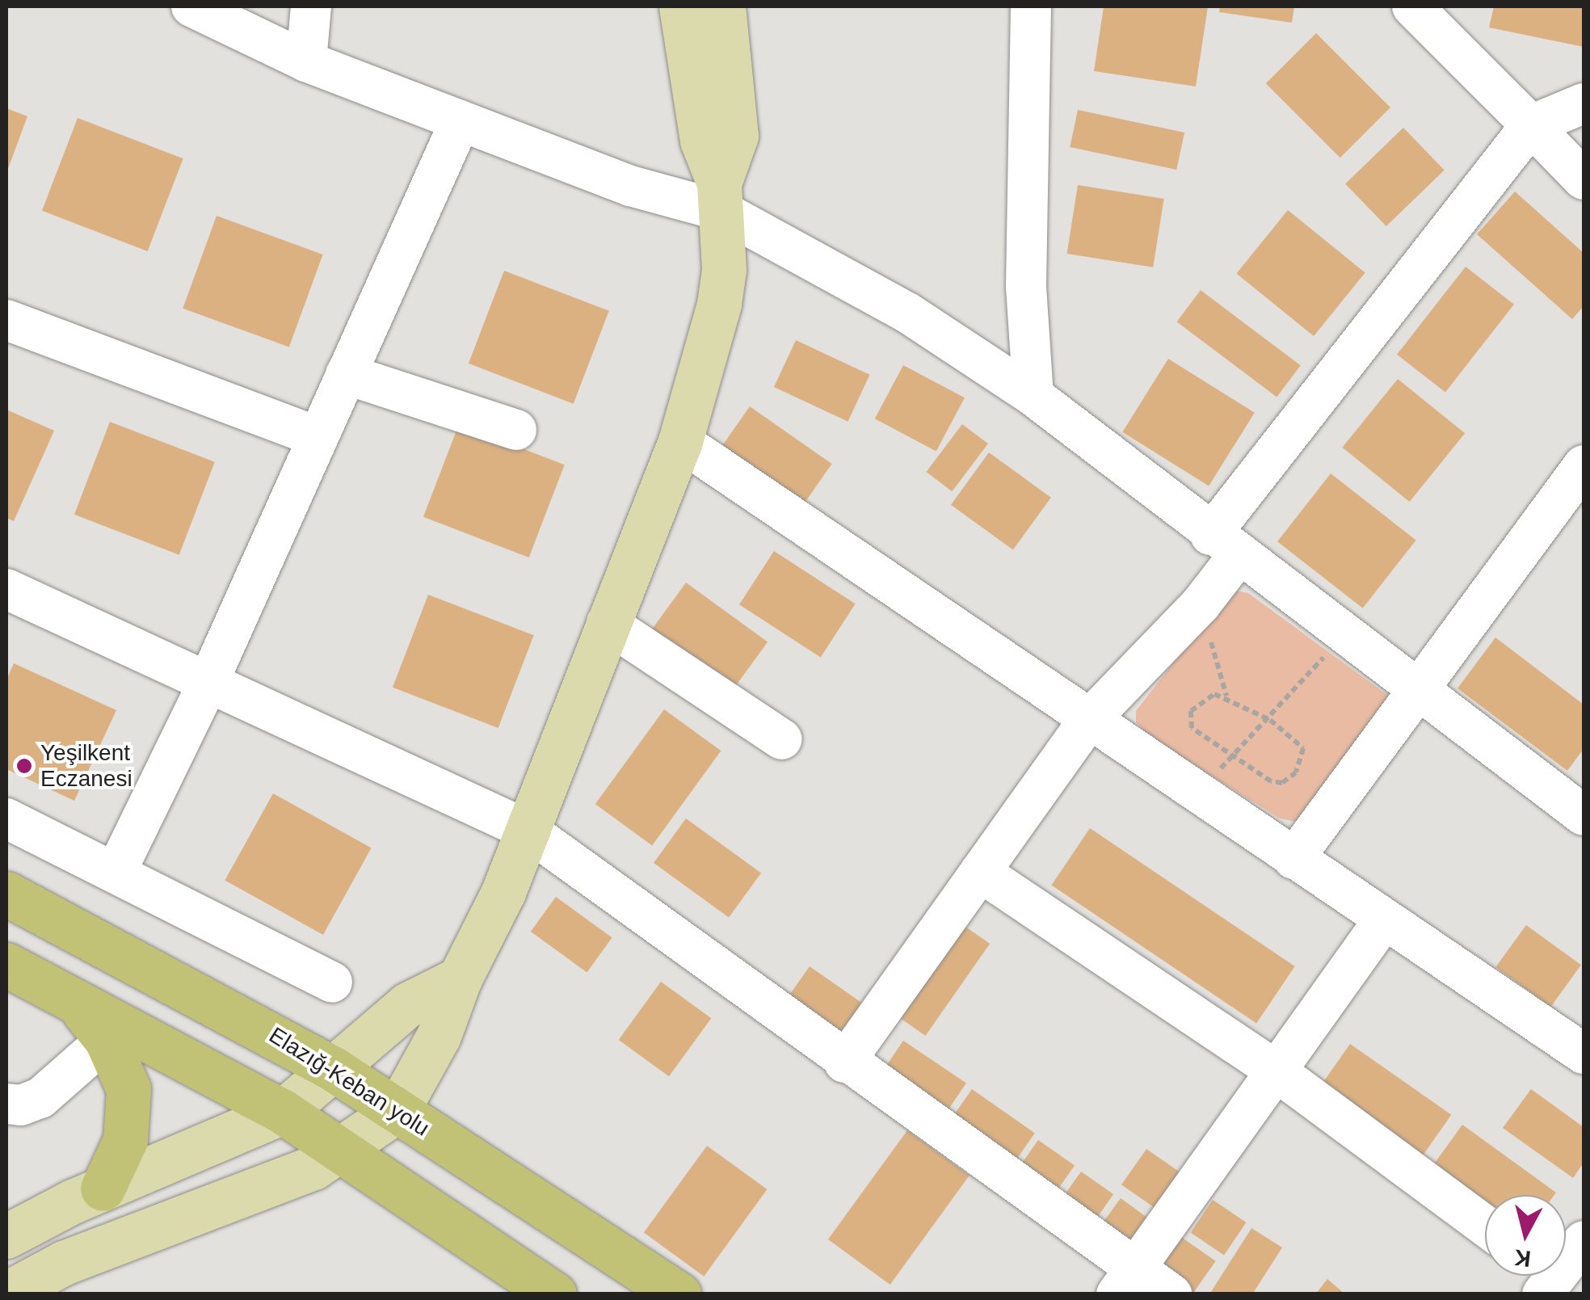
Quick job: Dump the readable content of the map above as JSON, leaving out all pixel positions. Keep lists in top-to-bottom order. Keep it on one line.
{"streets":{"highway":["Elazığ-Keban yolu"]},"places":["Yeşilkent Eczanesi"],"north":"bottom"}
